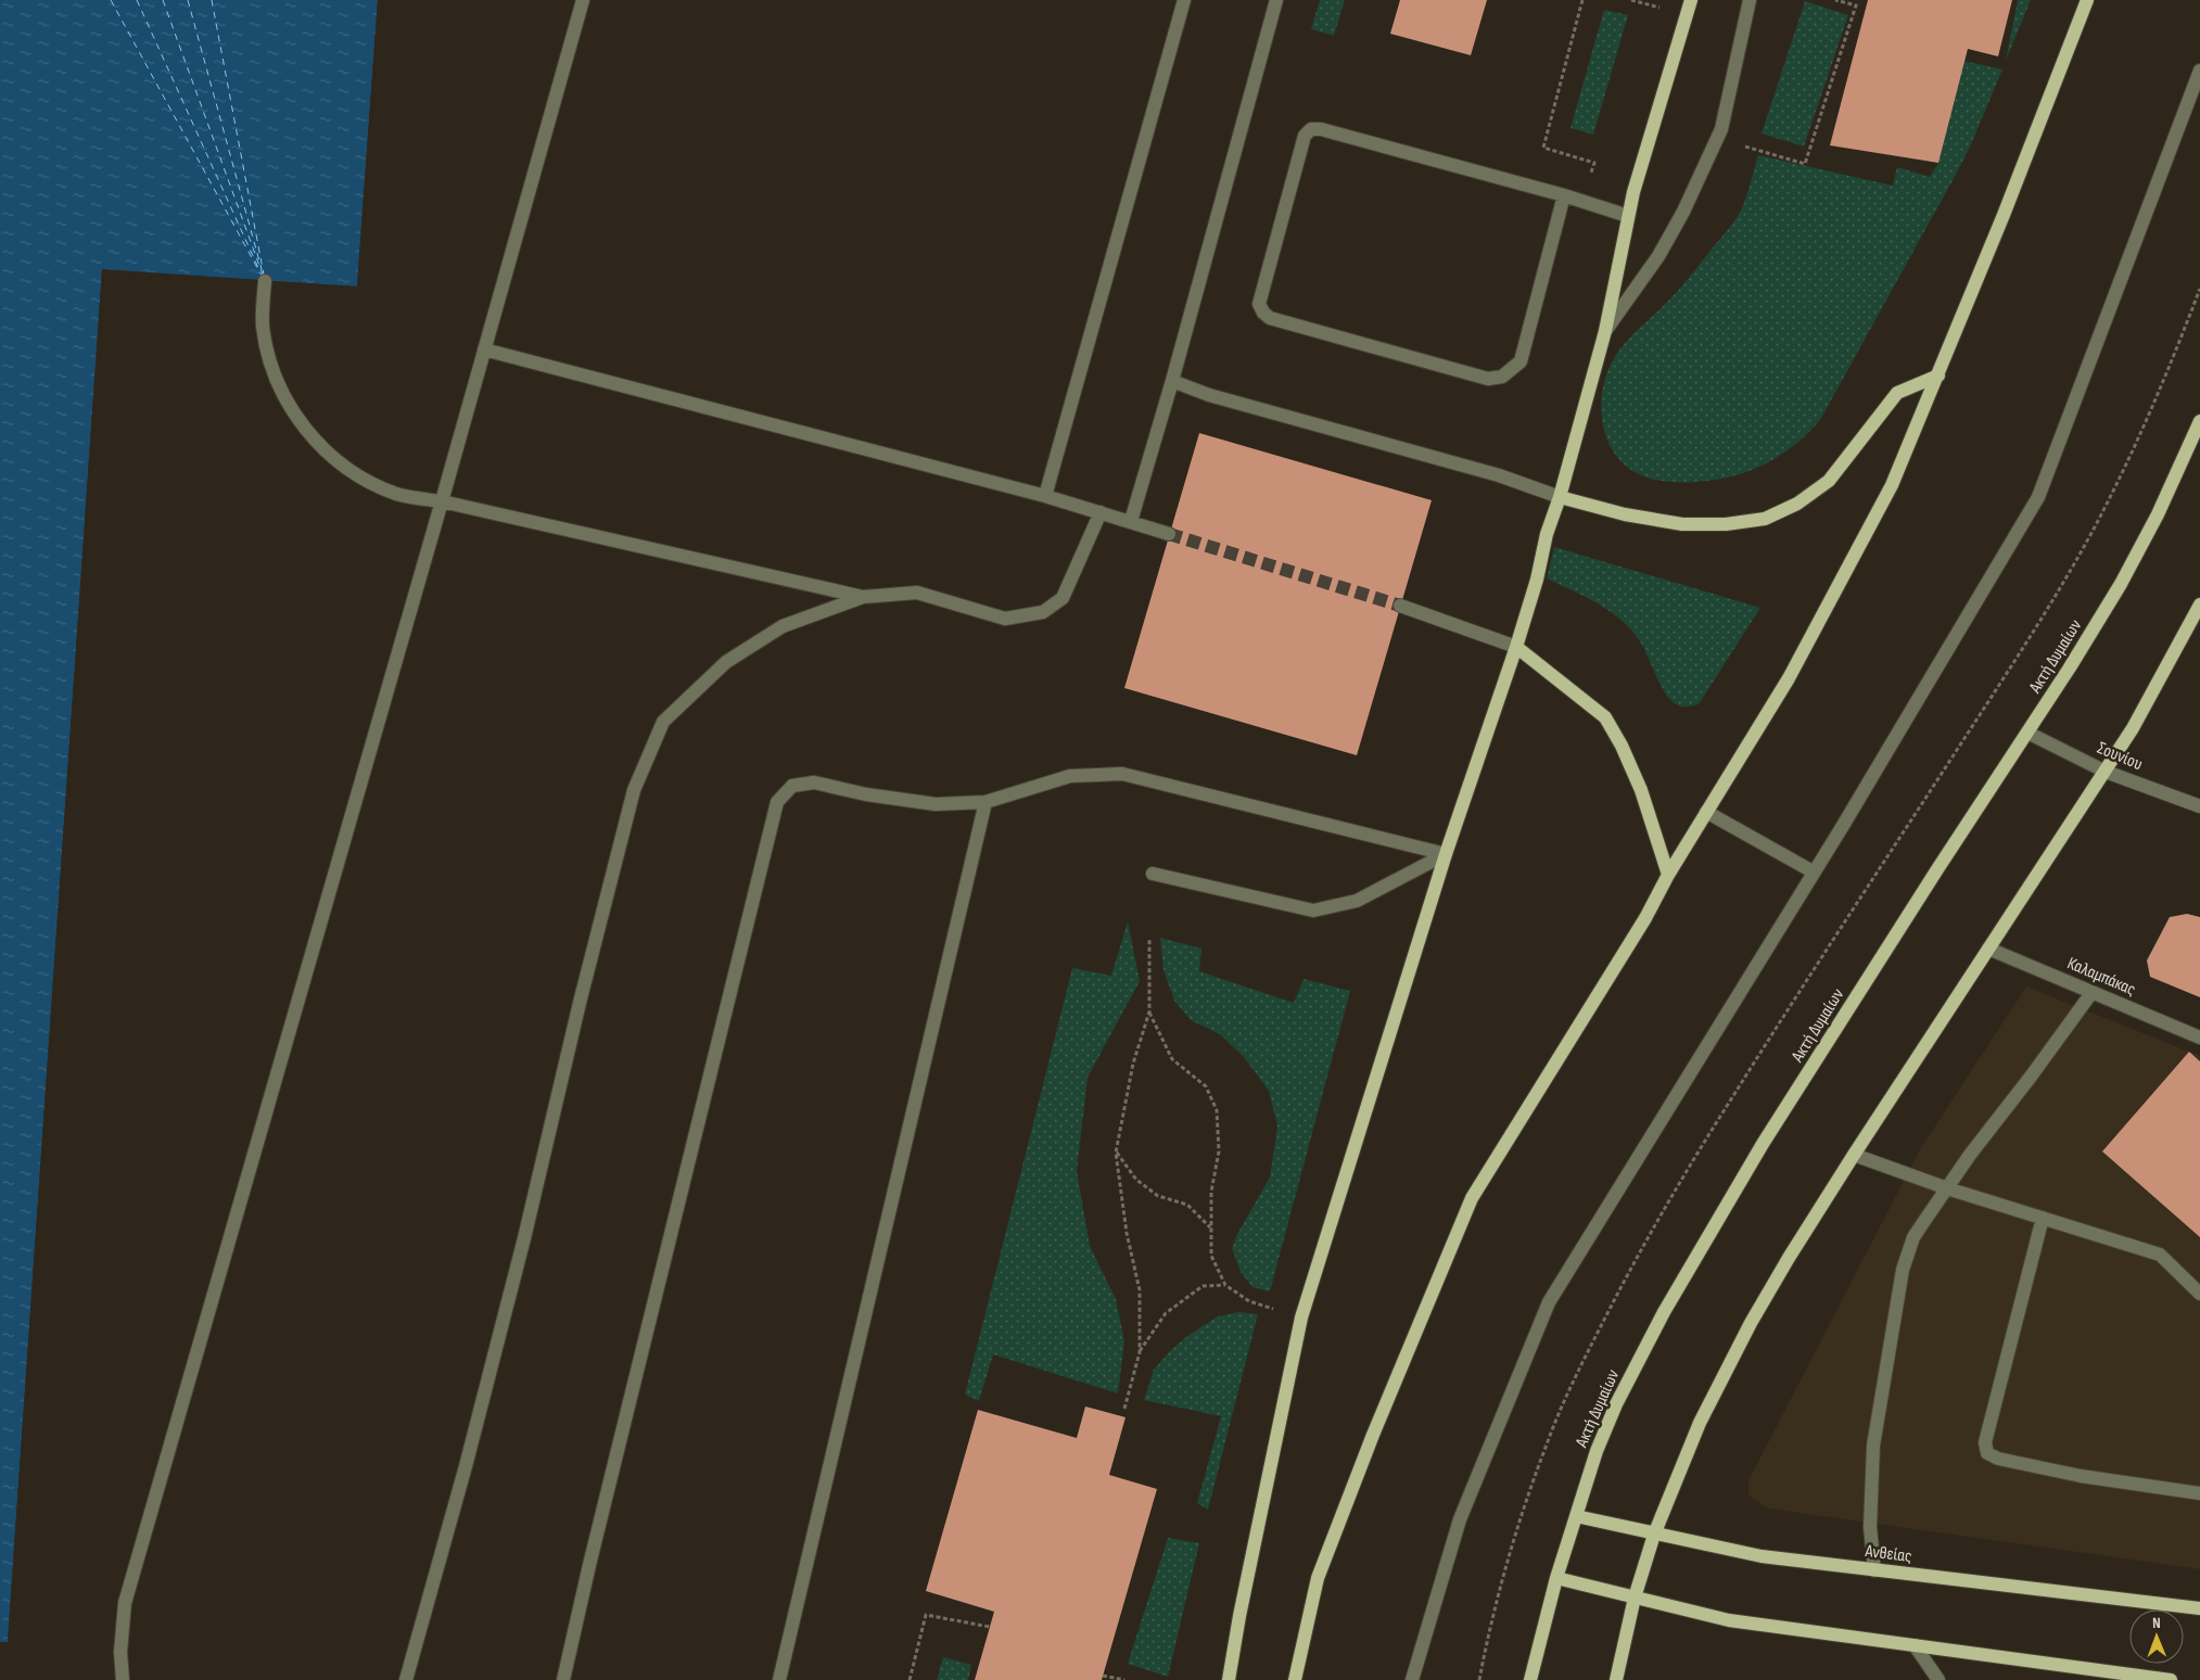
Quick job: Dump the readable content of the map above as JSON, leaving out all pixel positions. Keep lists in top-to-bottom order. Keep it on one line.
{"streets":{"main road":["Ακτή Δυμαίων","Ανθείας"],"street":["Σουνίου","Καλαμπάκας"]},"crossings":[["Ακτή Δυμαίων","Σουνίου"],["Ακτή Δυμαίων","Ανθείας"]],"north":"top"}
